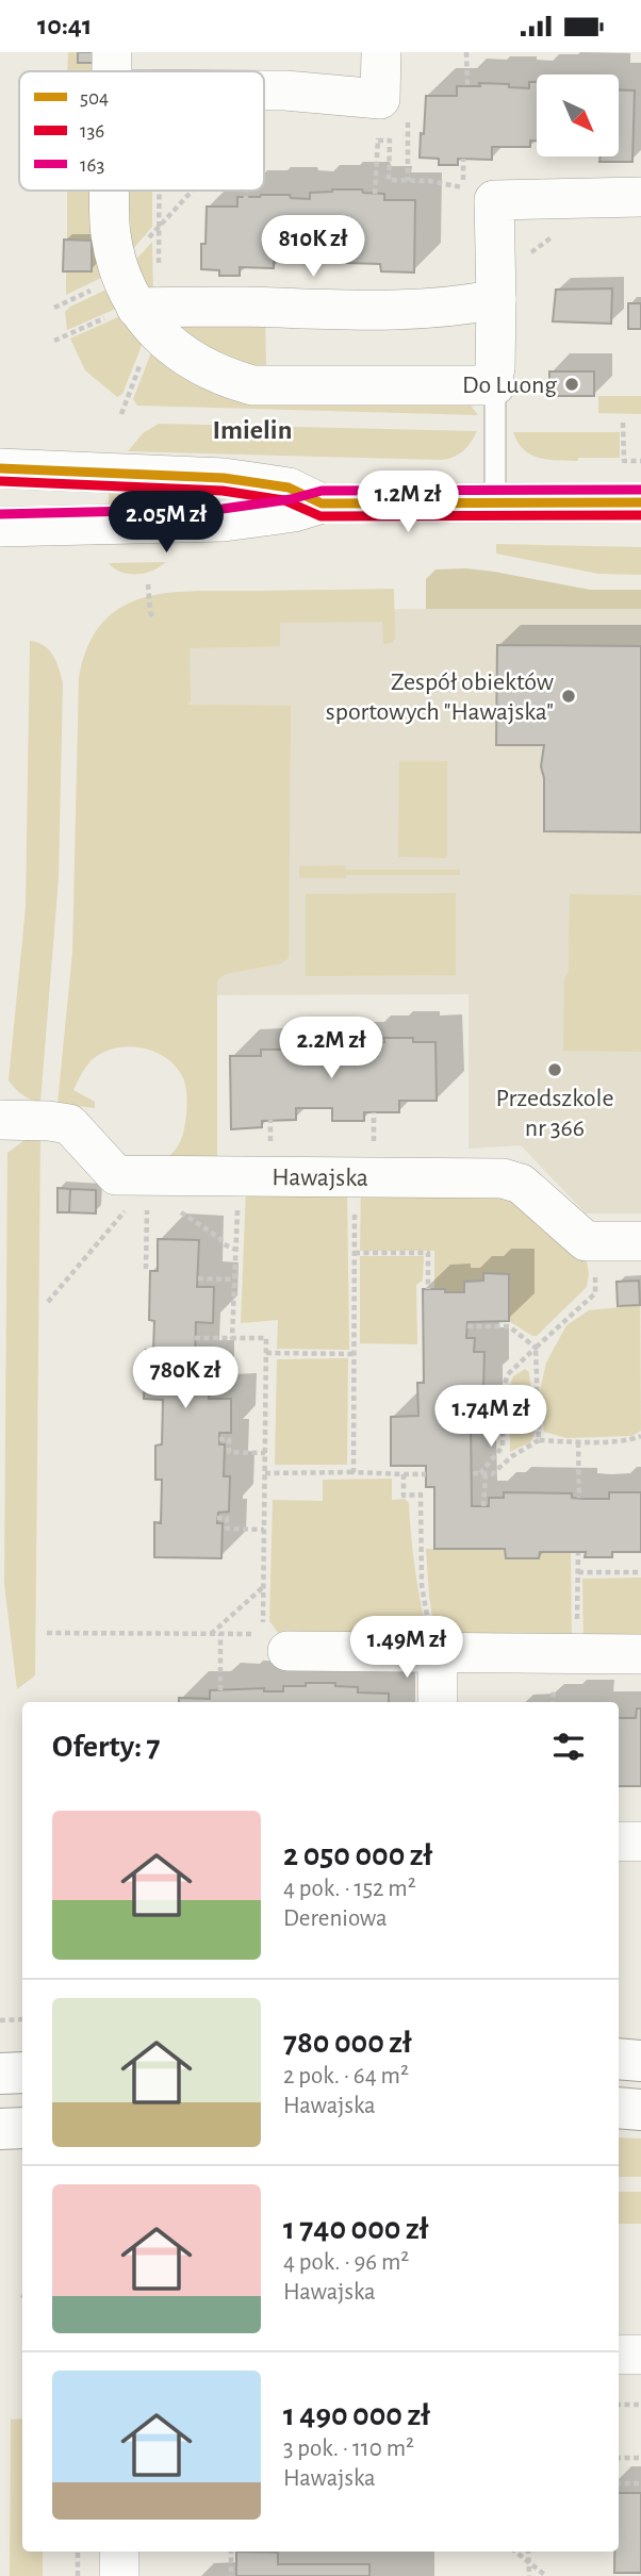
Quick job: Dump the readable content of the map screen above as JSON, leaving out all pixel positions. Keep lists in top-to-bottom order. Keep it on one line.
{"streets":{"street":["Hawajska"]},"districts":["Imielin"],"places":["Do Luong","Zespół obiektów sportowych \"Hawajska\"","Przedszkole nr 366"],"lines":["transit line 504","transit line 136","transit line 163"],"legend":["504","136","163"],"north":"bottom right","page":{"status":"10:41","price":["810K zł","1.2M zł","2.05M zł","2.2M zł","780K zł","1.74M zł","1.49M zł"],"heading":"Oferty: 7","list":[{"name":"2 050 000 zł","note":"4 pok. · 152 m² · Dereniowa"},{"name":"780 000 zł","note":"2 pok. · 64 m² · Hawajska"},{"name":"1 740 000 zł","note":"4 pok. · 96 m² · Hawajska"},{"name":"1 490 000 zł","note":"3 pok. · 110 m² · Hawajska"}]}}
